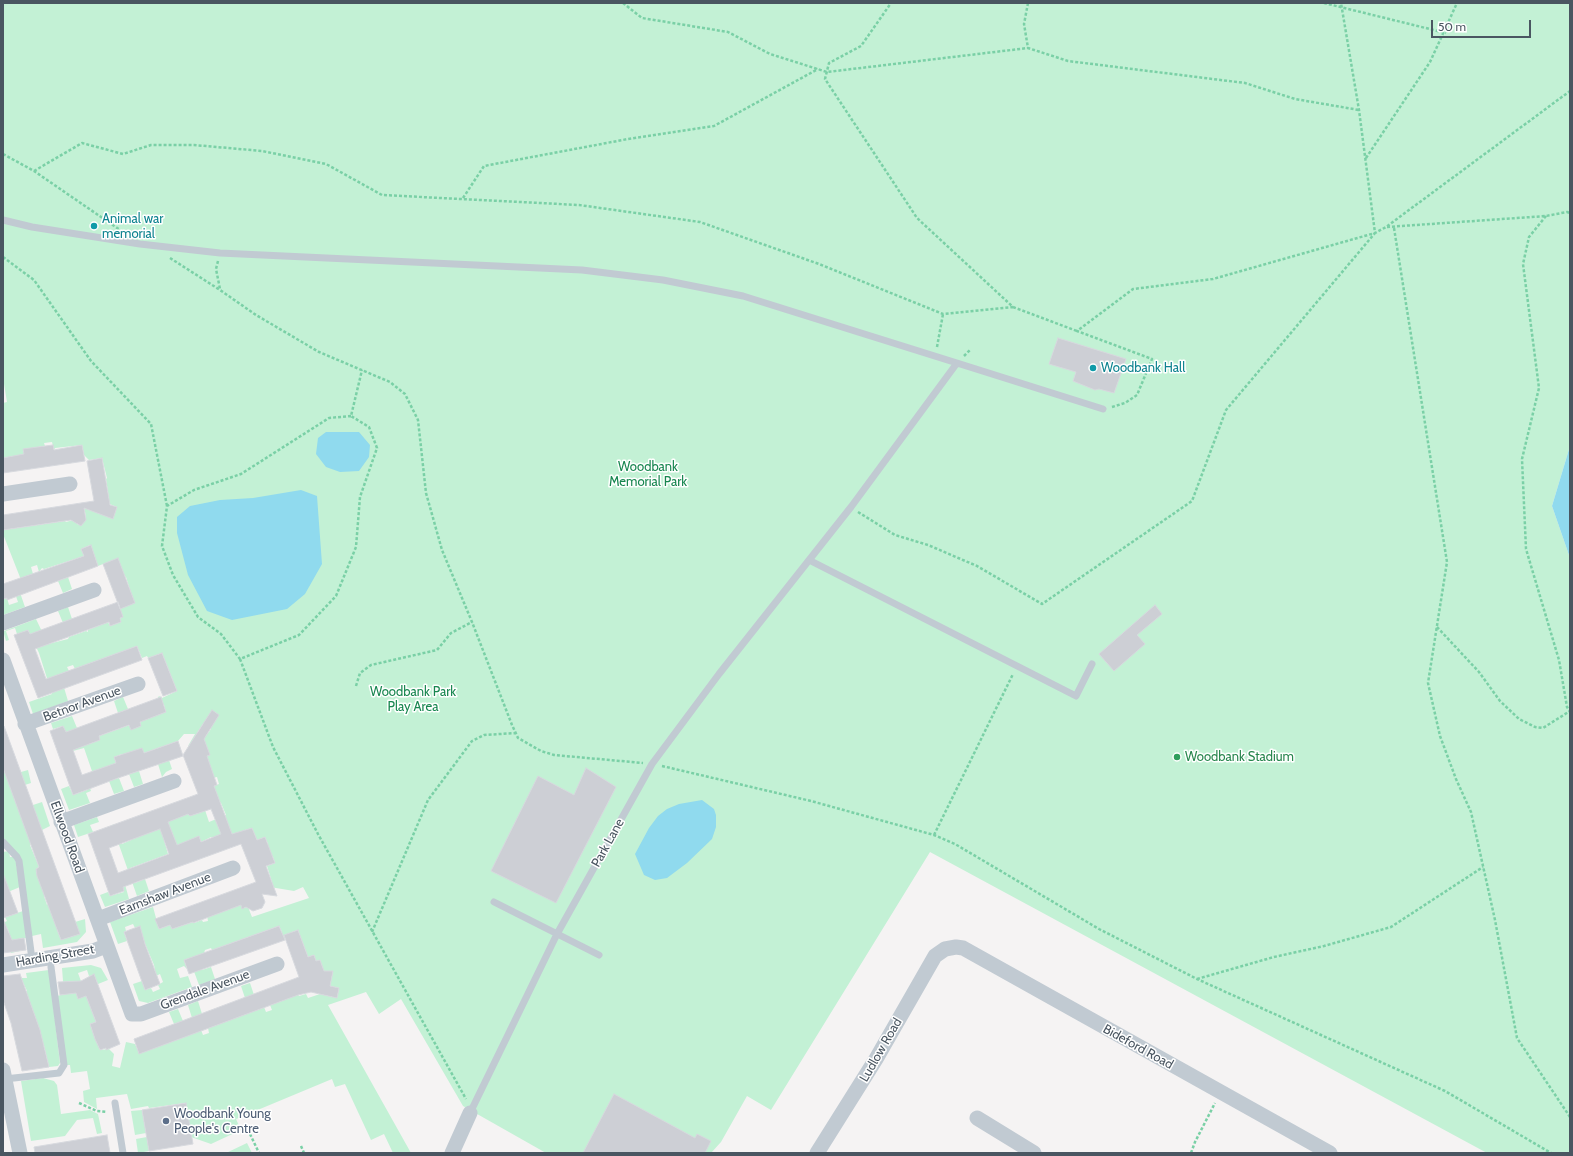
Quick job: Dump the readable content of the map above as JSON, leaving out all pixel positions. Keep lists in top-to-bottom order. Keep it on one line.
{"streets":{"street":["Betnor Avenue","Ellwood Road","Park Lane","Earnshaw Avenue","Harding Street","Grendale Avenue","Bideford Road","Ludlow Road"]},"crossings":[["Betnor Avenue","Ellwood Road"],["Ellwood Road","Earnshaw Avenue"],["Ellwood Road","Harding Street"],["Ellwood Road","Grendale Avenue"],["Bideford Road","Ludlow Road"]],"parks":["Woodbank Memorial Park","Woodbank Park Play Area"],"places":["Animal war memorial","Woodbank Hall","Woodbank Stadium","Woodbank Young People's Centre"],"scale_bar":"50 m"}
